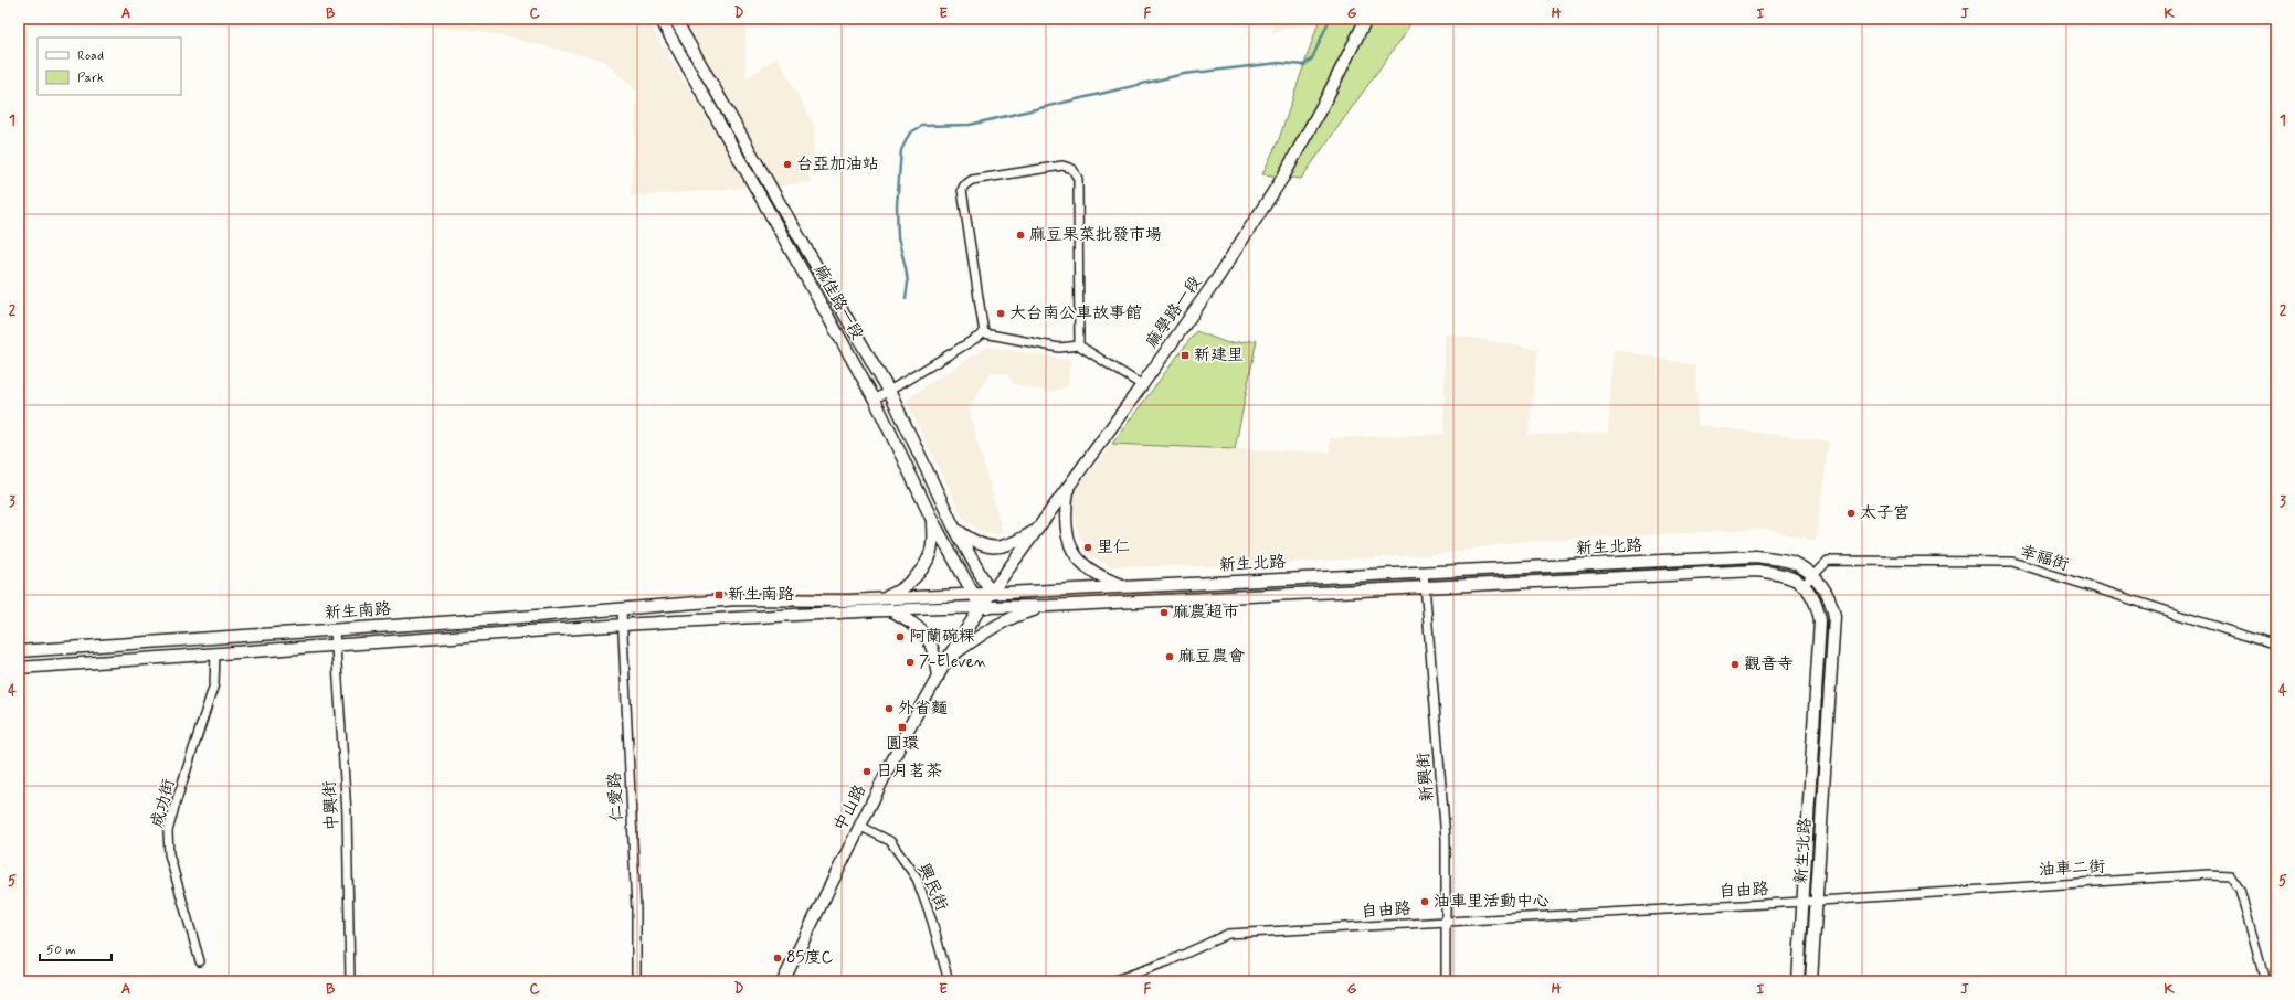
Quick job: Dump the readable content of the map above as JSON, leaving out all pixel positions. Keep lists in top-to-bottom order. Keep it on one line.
{"streets":{"main road":["麻佳路一段","麻學路一段","新生北路","新生南路","中山路"],"street":["幸福街","新興街","仁愛路","成功街","中興街","油車二街","興民街","自由路"]},"crossings":[["麻佳路一段","麻學路一段"],["麻佳路一段","新生北路"],["麻佳路一段","新生南路"],["麻佳路一段","中山路"],["麻學路一段","新生北路"],["麻學路一段","新生南路"],["麻學路一段","中山路"],["新生北路","幸福街"],["新生北路","新生南路"],["新生北路","新興街"],["新生北路","中山路"],["新生北路","油車二街"],["新生北路","自由路"],["新生南路","仁愛路"],["新生南路","成功街"],["新生南路","中興街"],["新生南路","中山路"],["新興街","自由路"],["中山路","興民街"],["油車二街","自由路"]],"places":{"other":["台亞加油站","麻豆果菜批發市場","大台南公車故事館","太子宮","里仁","麻農超市","阿蘭碗粿","麻豆農會","7-Eleven","觀音寺","外省麵","日月茗茶","油車里活動中心","85度C"],"transit":["新建里","新生南路","圓環"]},"legend":["Road","Park"],"scale_bar":"50 m","grid":{"columns":["A","B","C","D","E","F","G","H","I","J","K"],"rows":["1","2","3","4","5"]}}
